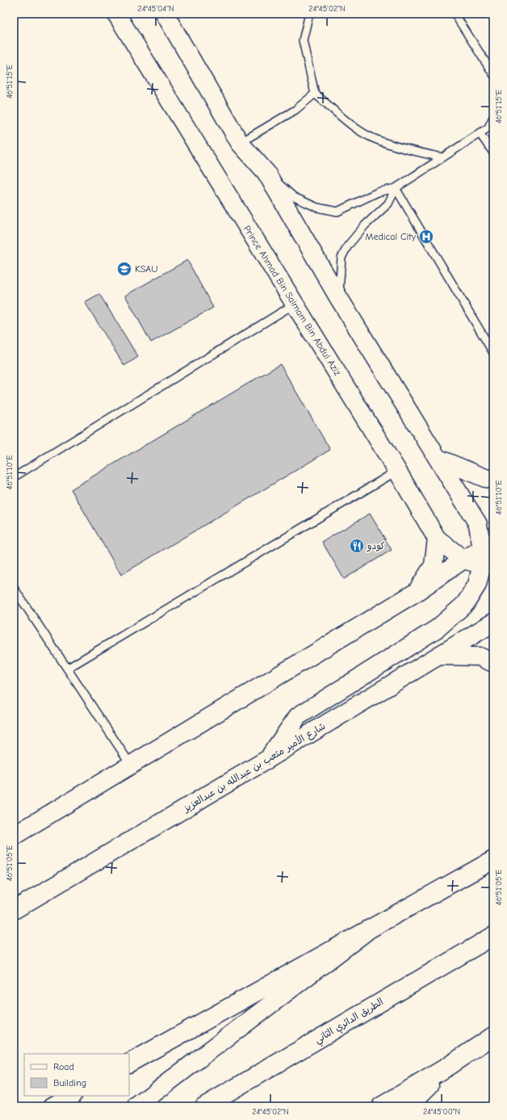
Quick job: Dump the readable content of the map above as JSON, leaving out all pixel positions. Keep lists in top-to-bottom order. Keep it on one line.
{"streets":{"main road":["Prince Ahmad Bin Salmam Bin Abdul Aziz","شارع الأمير متعب بن عبدالله بن عبدالعزيز","الطريق الدائري الثاني"]},"places":{"hospital":["Medical City"],"school or university":["KSAU"],"restaurant":["كودو"]},"legend":["Road","Building"],"coordinates":["24°45'04\"N","24°45'02\"N","46°51'15\"E","46°51'10\"E","46°51'05\"E","24°45'00\"N"]}
